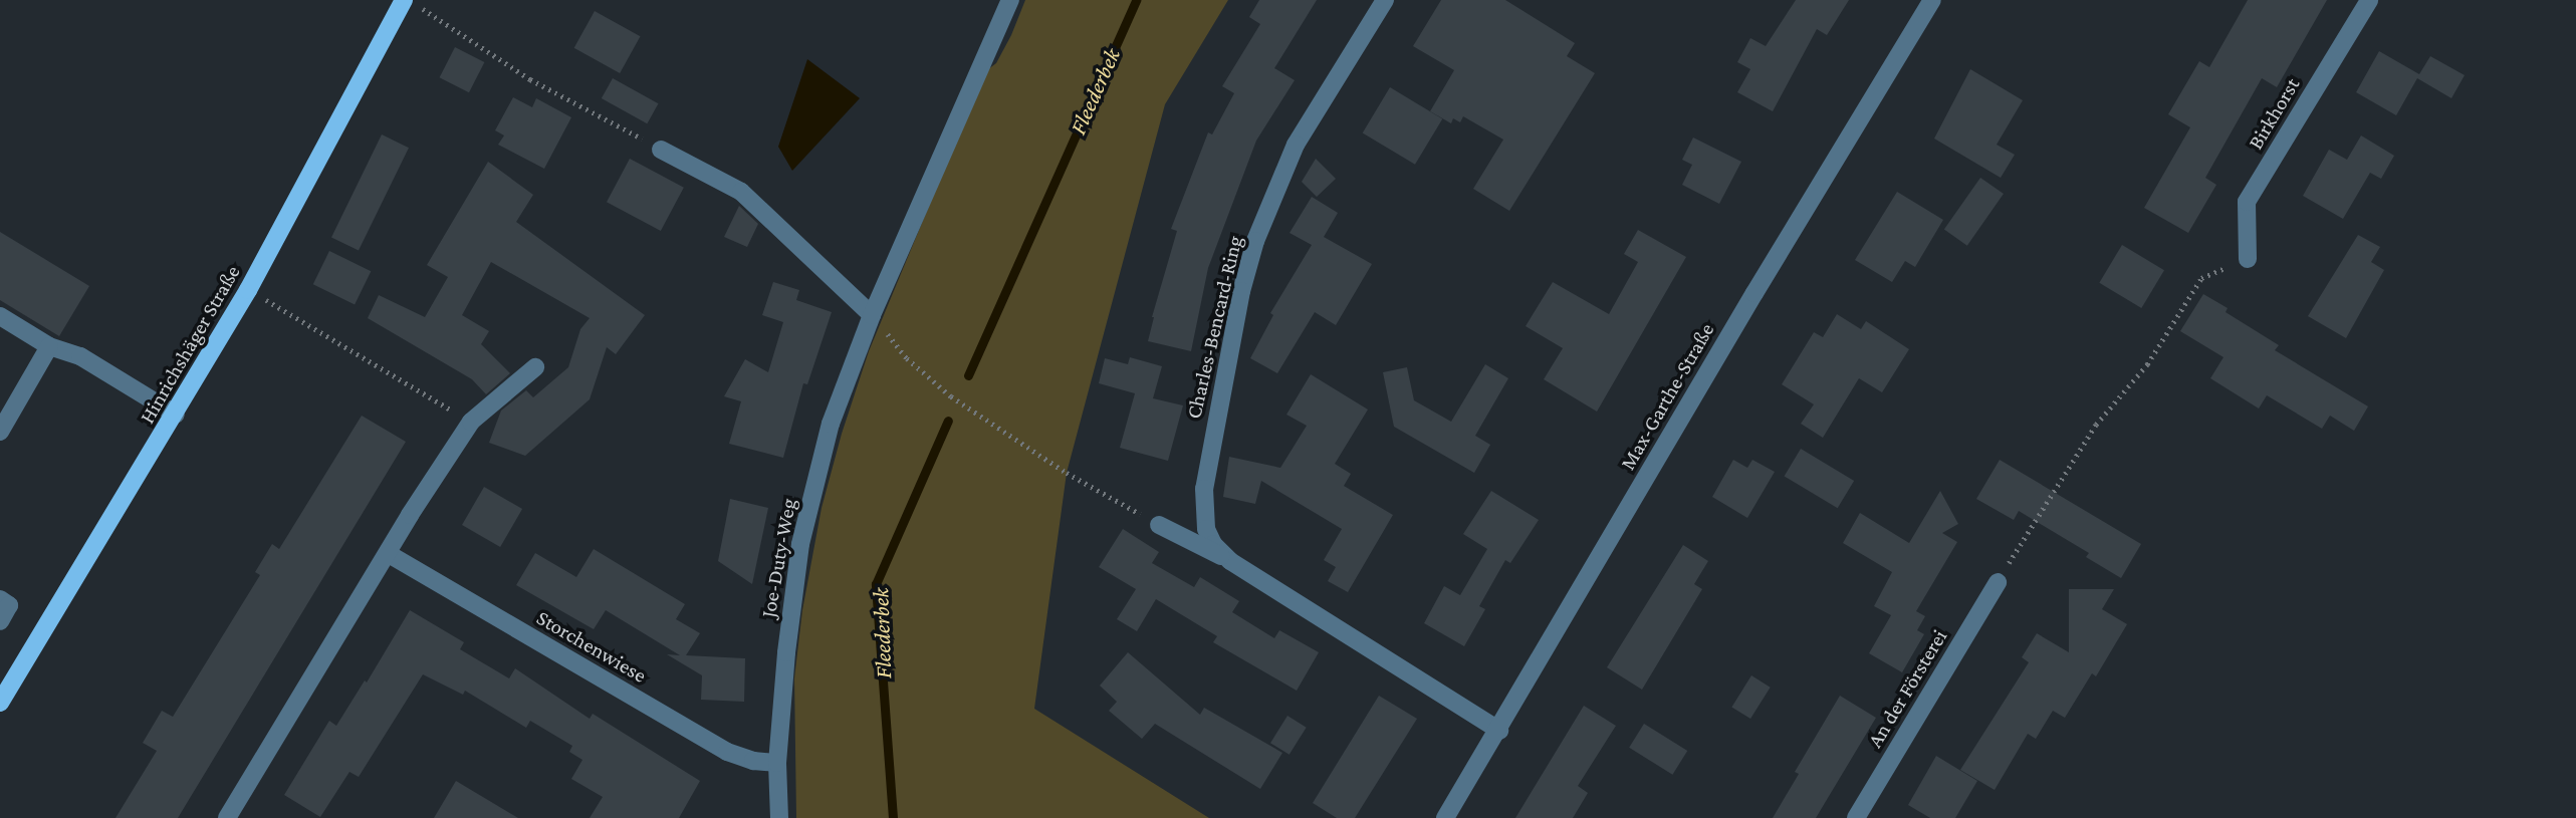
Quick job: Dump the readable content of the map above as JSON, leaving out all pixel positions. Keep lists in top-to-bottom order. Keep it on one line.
{"streets":{"main road":["Hinrichshäger Straße"],"street":["Birkhorst","Charles-Bencard-Ring","Max-Garthe-Straße","Joe-Duty-Weg","Storchenwiese","An der Försterei"]},"crossings":[["Charles-Bencard-Ring","Max-Garthe-Straße"],["Joe-Duty-Weg","Storchenwiese"]],"water":["Fleederbek"]}
